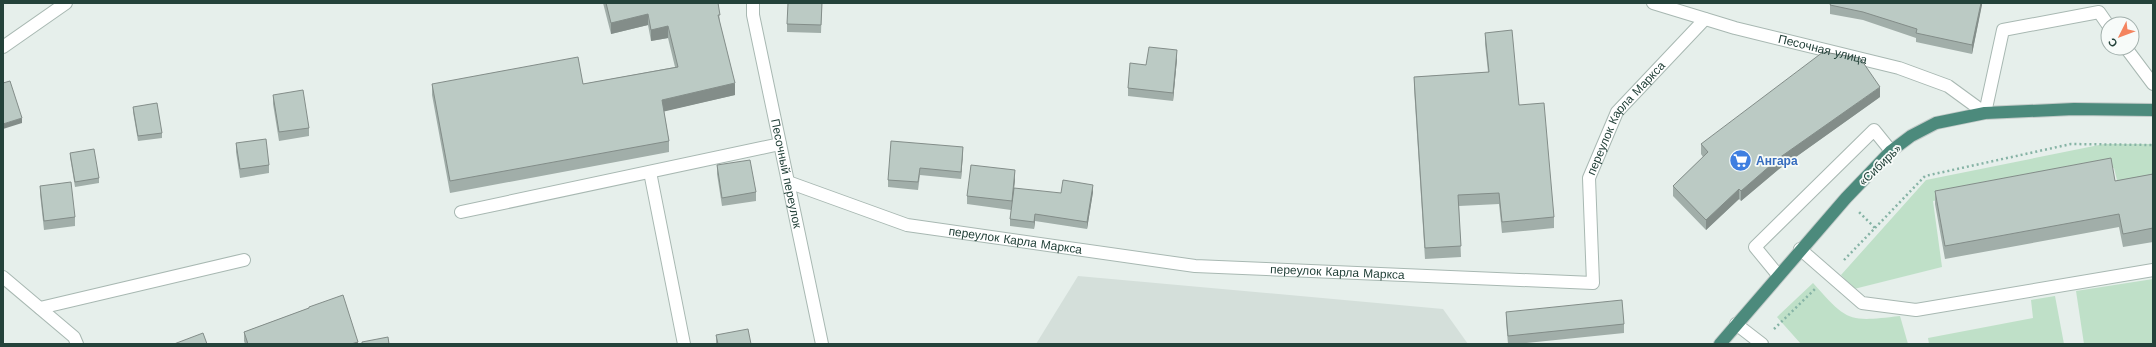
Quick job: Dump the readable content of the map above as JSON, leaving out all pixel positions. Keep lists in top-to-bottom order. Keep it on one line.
{"streets":{"highway":["«Сибирь»"],"street":["Песочная улица","переулок Карла Маркса","Песочный переулок"]},"crossings":[["Песочная улица","переулок Карла Маркса"],["Песочная улица","«Сибирь»"],["переулок Карла Маркса","Песочный переулок"]],"places":{"supermarket":["Ангара"]},"north":"bottom left"}
